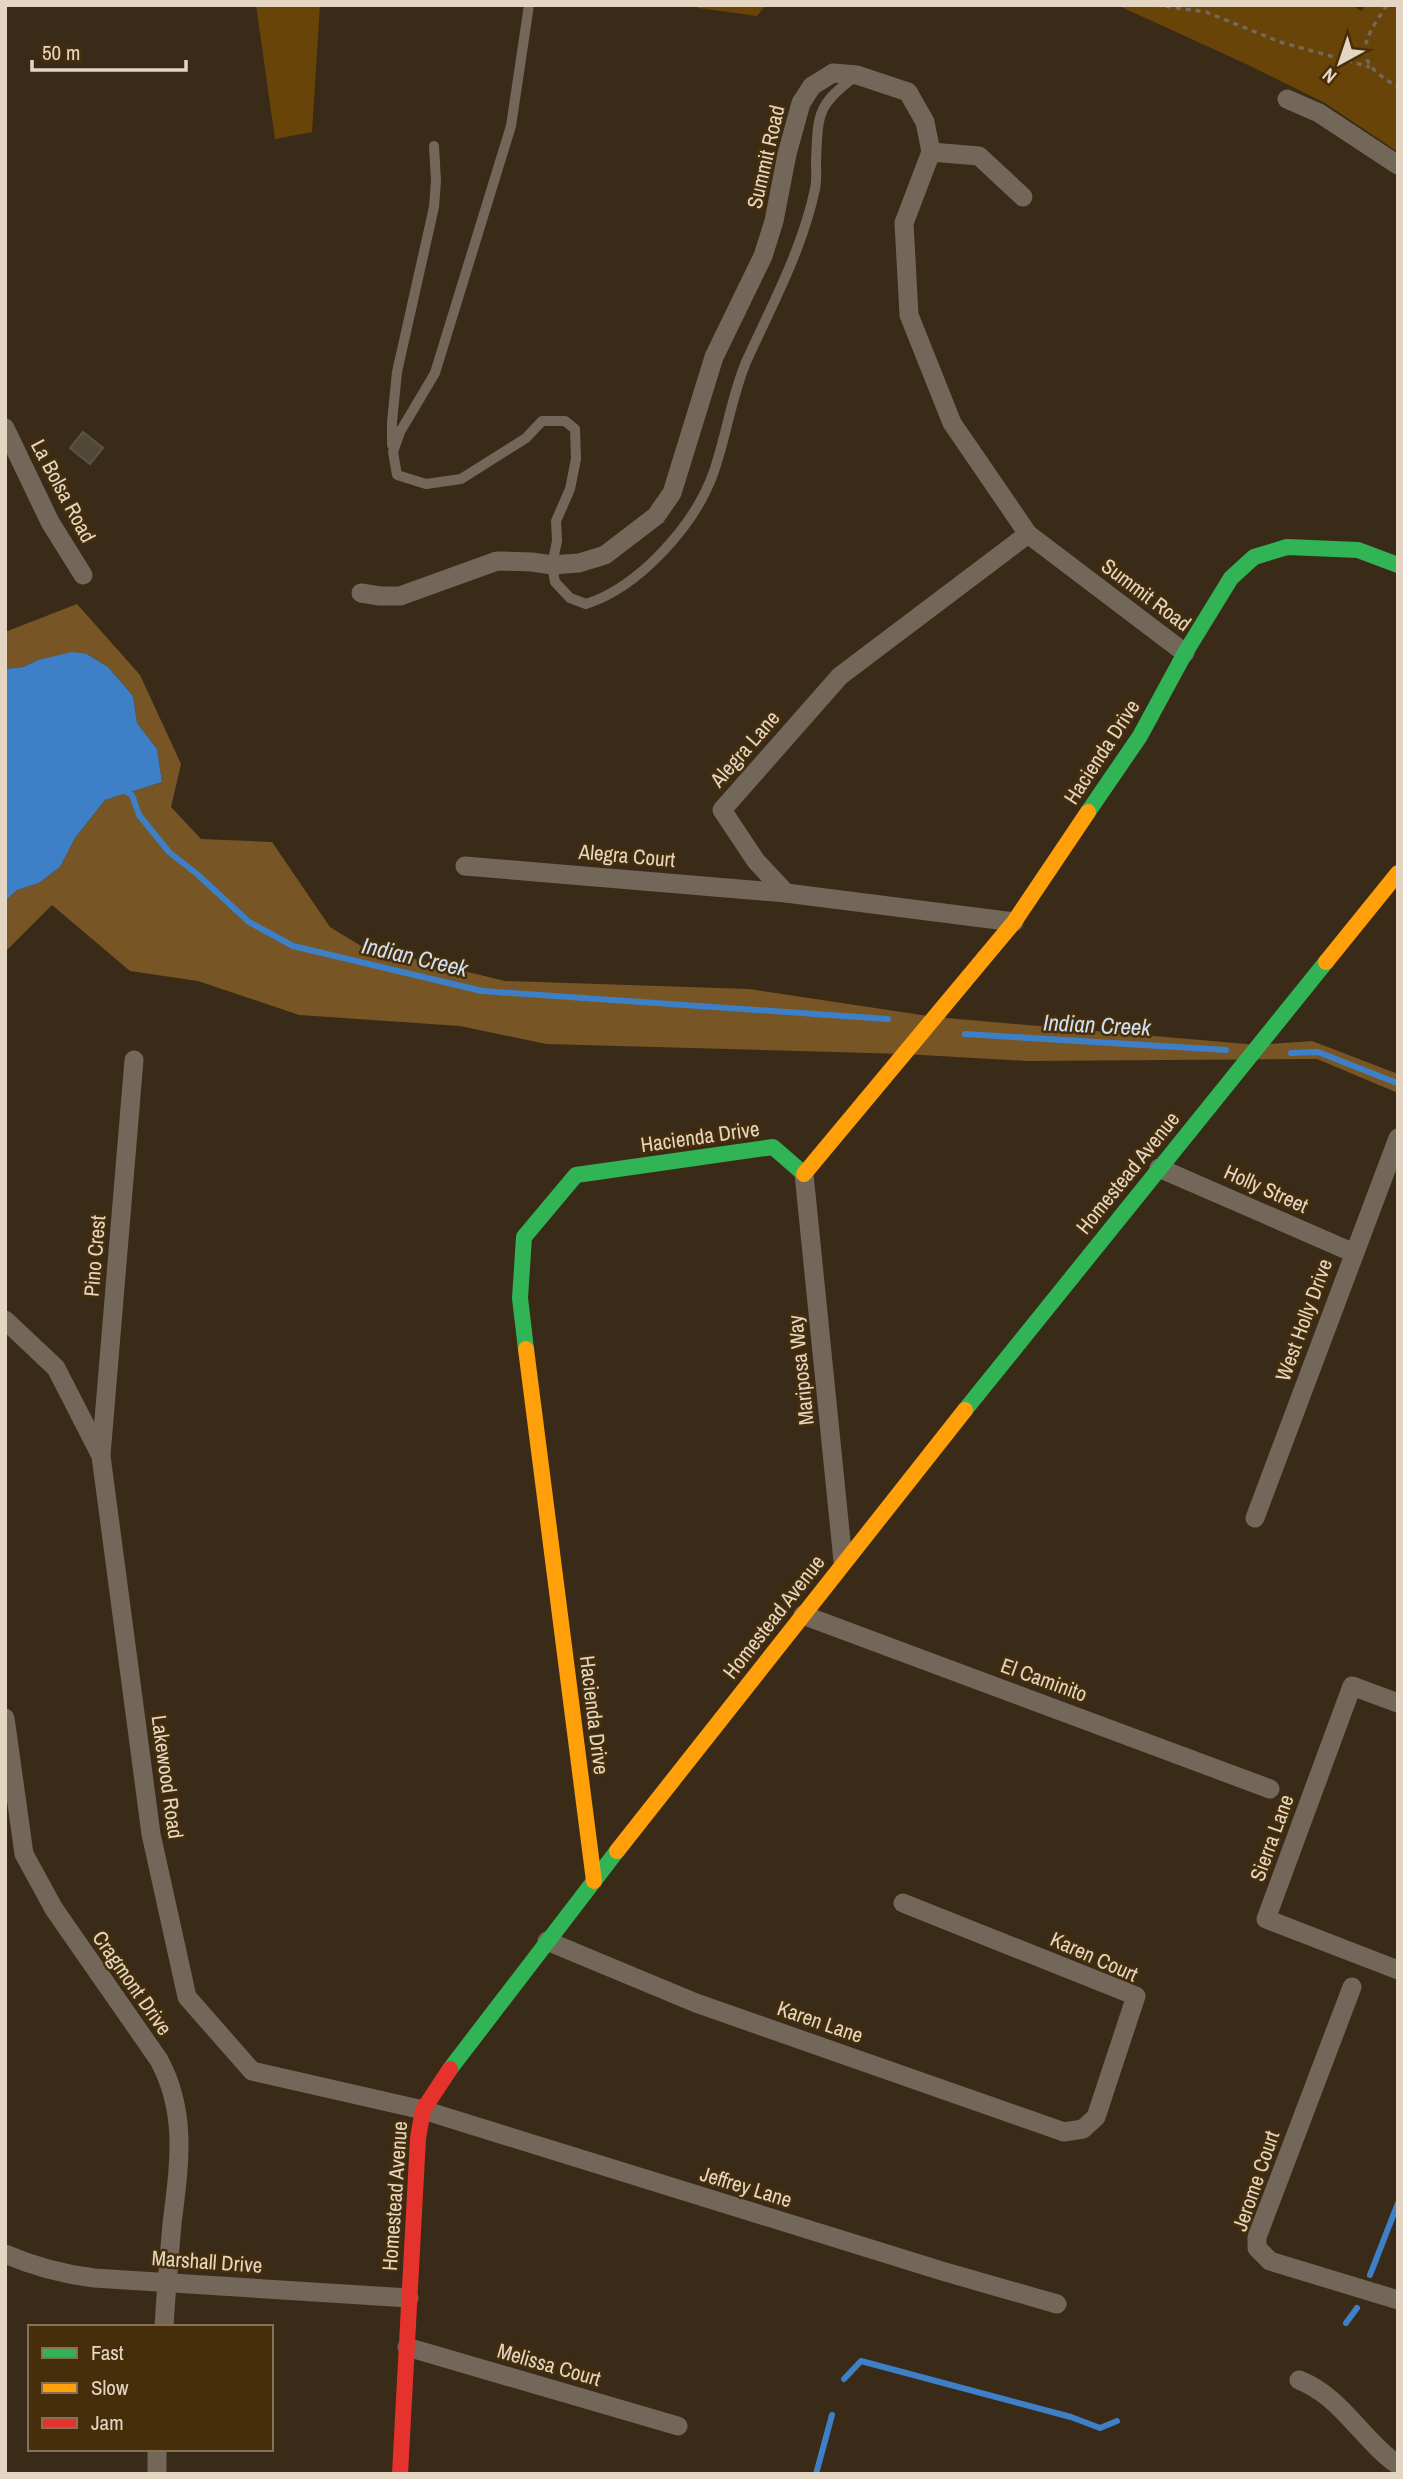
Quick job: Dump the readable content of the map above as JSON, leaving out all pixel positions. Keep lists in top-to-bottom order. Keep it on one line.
{"streets":{"street":["Summit Road","La Bolsa Road","Alegra Lane","Hacienda Drive","Alegra Court","Homestead Avenue","Holly Street","Pino Crest","West Holly Drive","Mariposa Way","El Caminito","Lakewood Road","Sierra Lane","Karen Court","Cragmont Drive","Karen Lane","Jerome Court","Jeffrey Lane","Marshall Drive","Melissa Court"]},"crossings":[["Summit Road","Alegra Lane"],["Summit Road","Hacienda Drive"],["Alegra Lane","Alegra Court"],["Hacienda Drive","Homestead Avenue"],["Hacienda Drive","Mariposa Way"],["Homestead Avenue","Holly Street"],["Homestead Avenue","Mariposa Way"],["Homestead Avenue","El Caminito"],["Homestead Avenue","Lakewood Road"],["Homestead Avenue","Karen Lane"],["Homestead Avenue","Jeffrey Lane"],["Homestead Avenue","Marshall Drive"],["Homestead Avenue","Melissa Court"],["Holly Street","West Holly Drive"],["Pino Crest","Lakewood Road"],["Lakewood Road","Jeffrey Lane"],["Karen Court","Karen Lane"],["Cragmont Drive","Marshall Drive"]],"water":["Indian Creek"],"legend":["Fast","Slow","Jam"],"scale_bar":"50 m","north":"bottom left"}
